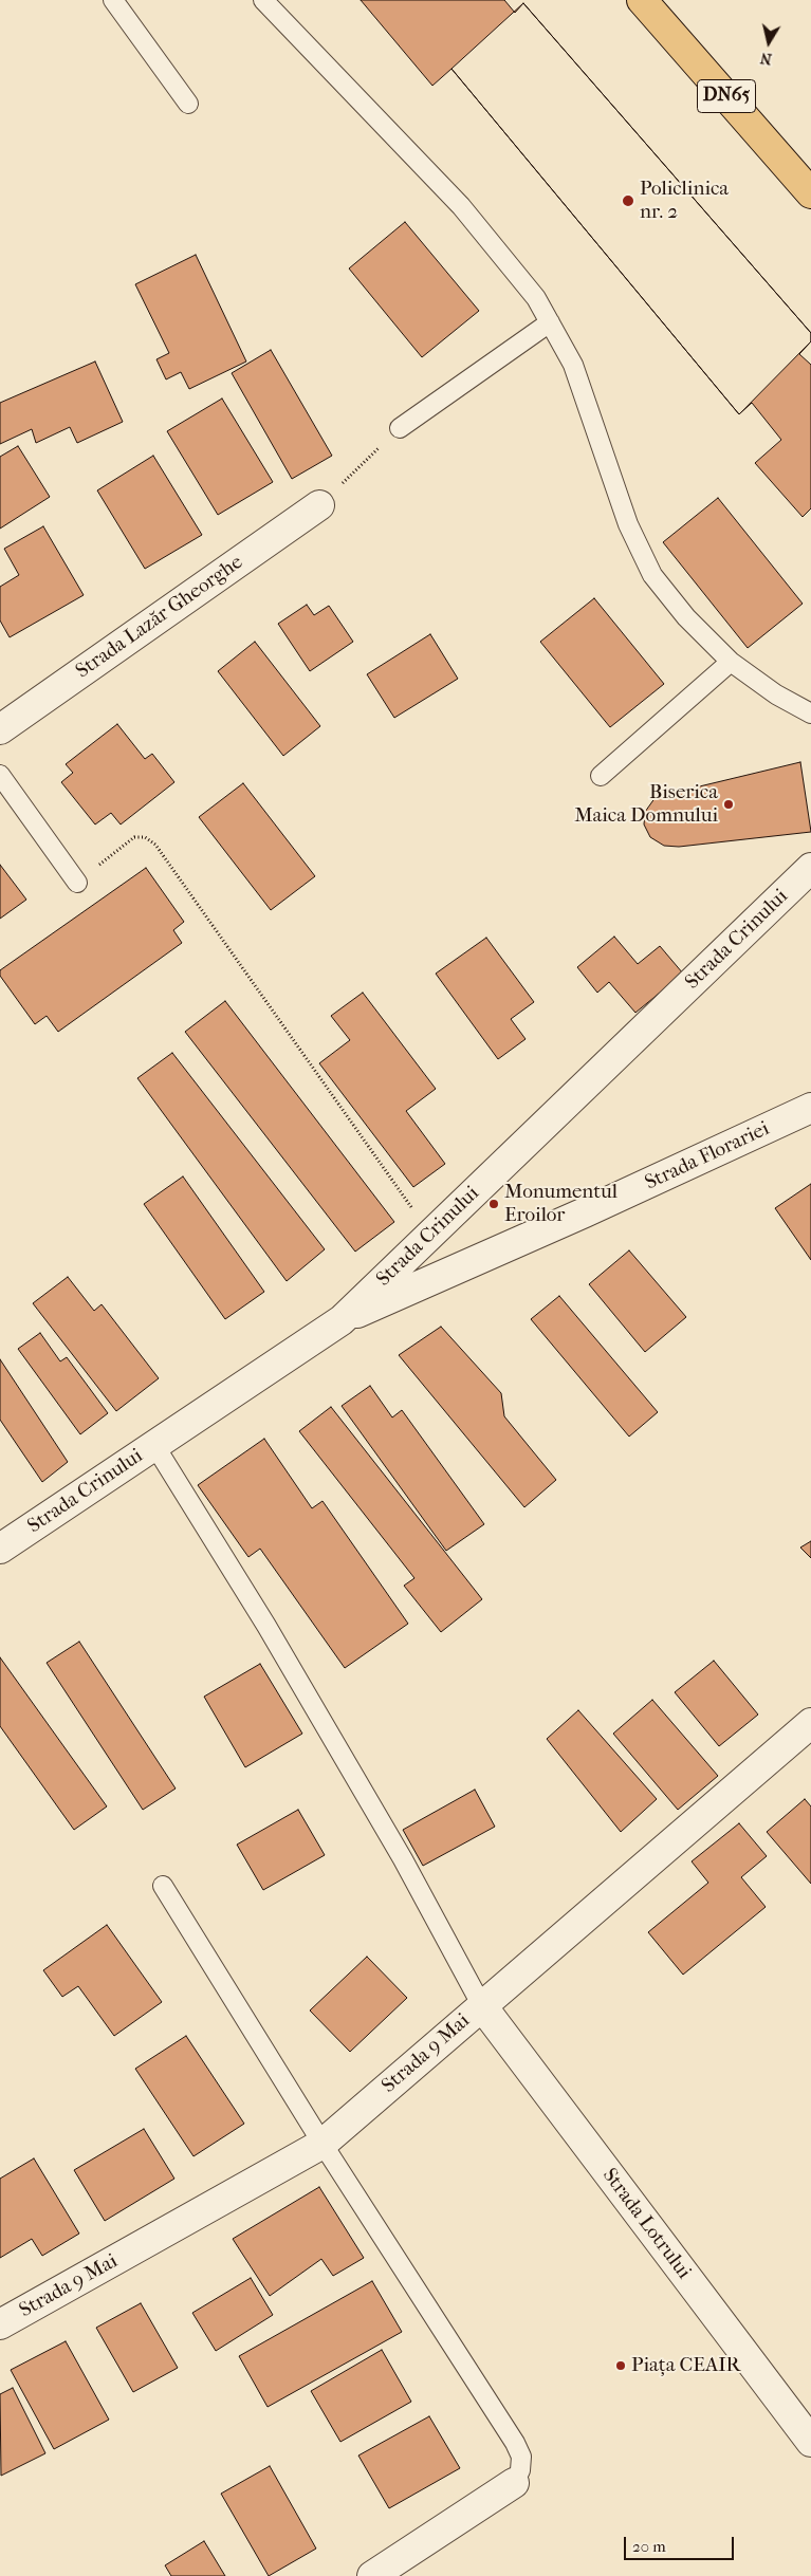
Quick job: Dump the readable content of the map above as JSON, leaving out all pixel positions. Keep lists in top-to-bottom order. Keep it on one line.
{"streets":{"main road":["DN65"],"street":["Strada Lazăr Gheorghe","Strada Crinului","Strada Florariei","Strada 9 Mai","Strada Lotrului"]},"crossings":[["Strada Crinului","Strada Florariei"],["Strada 9 Mai","Strada Lotrului"]],"places":["Policlinica nr. 2","Biserica Maica Domnului","Monumentul Eroilor","Piața CEAIR"],"scale_bar":"20 m","north":"bottom"}
